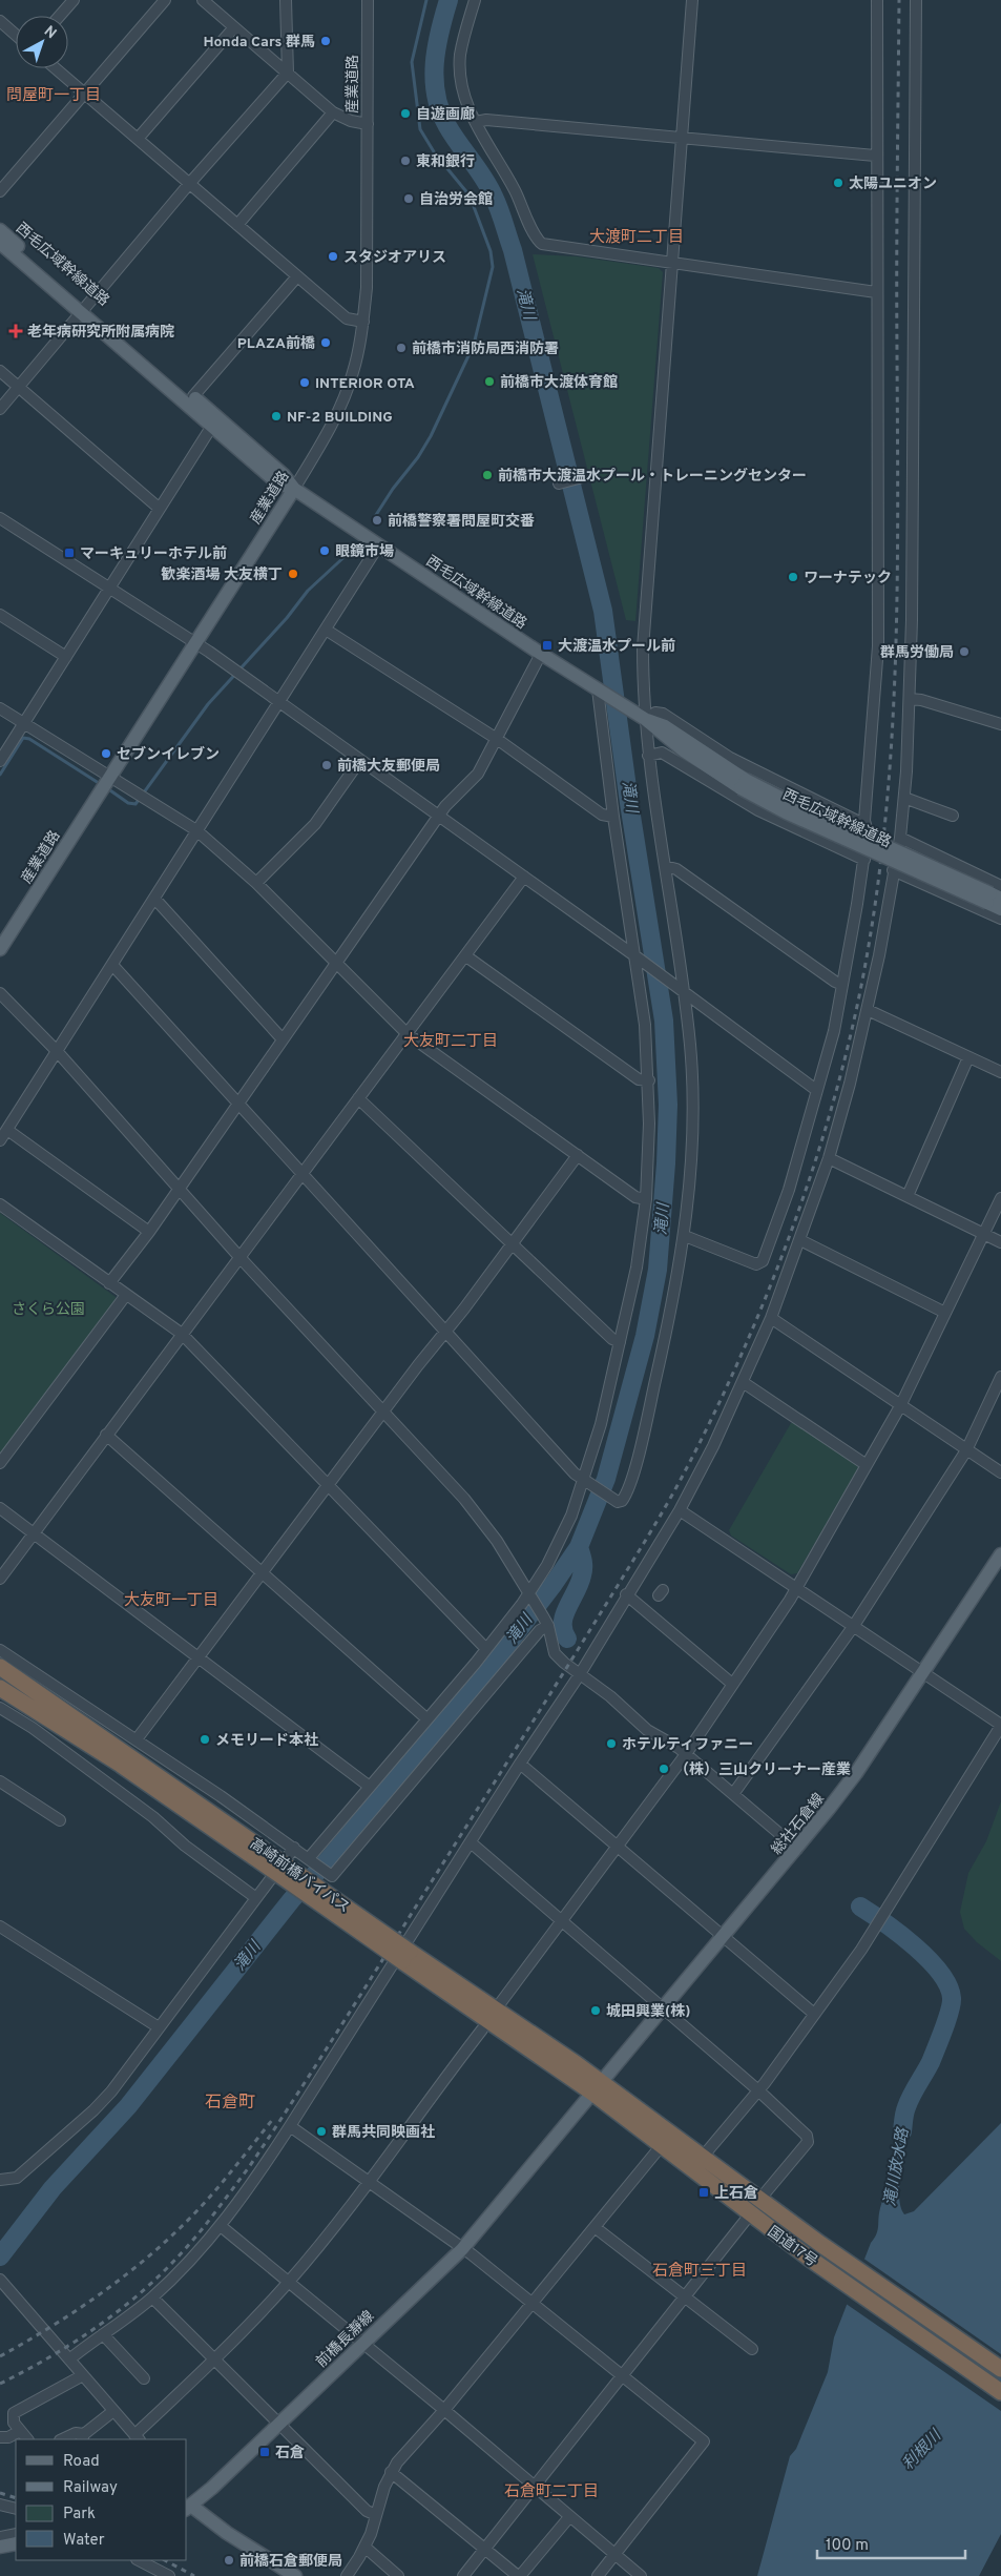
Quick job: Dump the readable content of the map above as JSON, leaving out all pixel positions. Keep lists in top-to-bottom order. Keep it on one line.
{"streets":{"highway":["高崎前橋バイパス","国道17号"],"main road":["産業道路","西毛広域幹線道路","総社石倉線","前橋長瀞線"]},"crossings":[["産業道路","西毛広域幹線道路"],["総社石倉線","高崎前橋バイパス"],["総社石倉線","国道17号"],["総社石倉線","前橋長瀞線"],["高崎前橋バイパス","国道17号"],["高崎前橋バイパス","前橋長瀞線"],["国道17号","前橋長瀞線"]],"districts":["問屋町一丁目","大渡町二丁目","大友町二丁目","大友町一丁目","石倉町","石倉町三丁目","石倉町二丁目"],"water":["滝川","滝川放水路","利根川"],"parks":["さくら公園"],"places":{"other":["Honda Cars 群馬","自遊画廊","東和銀行","太陽ユニオン","自治労会館","スタジオアリス","PLAZA前橋","前橋市消防局西消防署","前橋市大渡体育館","INTERIOR OTA","NF-2 BUILDING","前橋市大渡温水プール・トレーニングセンター","前橋警察署問屋町交番","眼鏡市場","歓楽酒場 大友横丁","ワーナテック","群馬労働局","セブンイレブン","前橋大友郵便局","メモリード本社","ホテルティファニー","（株）三山クリーナー産業","城田興業(株)","群馬共同映画社","前橋石倉郵便局"],"health":["老年病研究所附属病院"],"transit":["マーキュリーホテル前","大渡温水プール前","上石倉","石倉"]},"legend":["Road","Railway","Park","Water"],"scale_bar":"100 m","north":"top right"}
